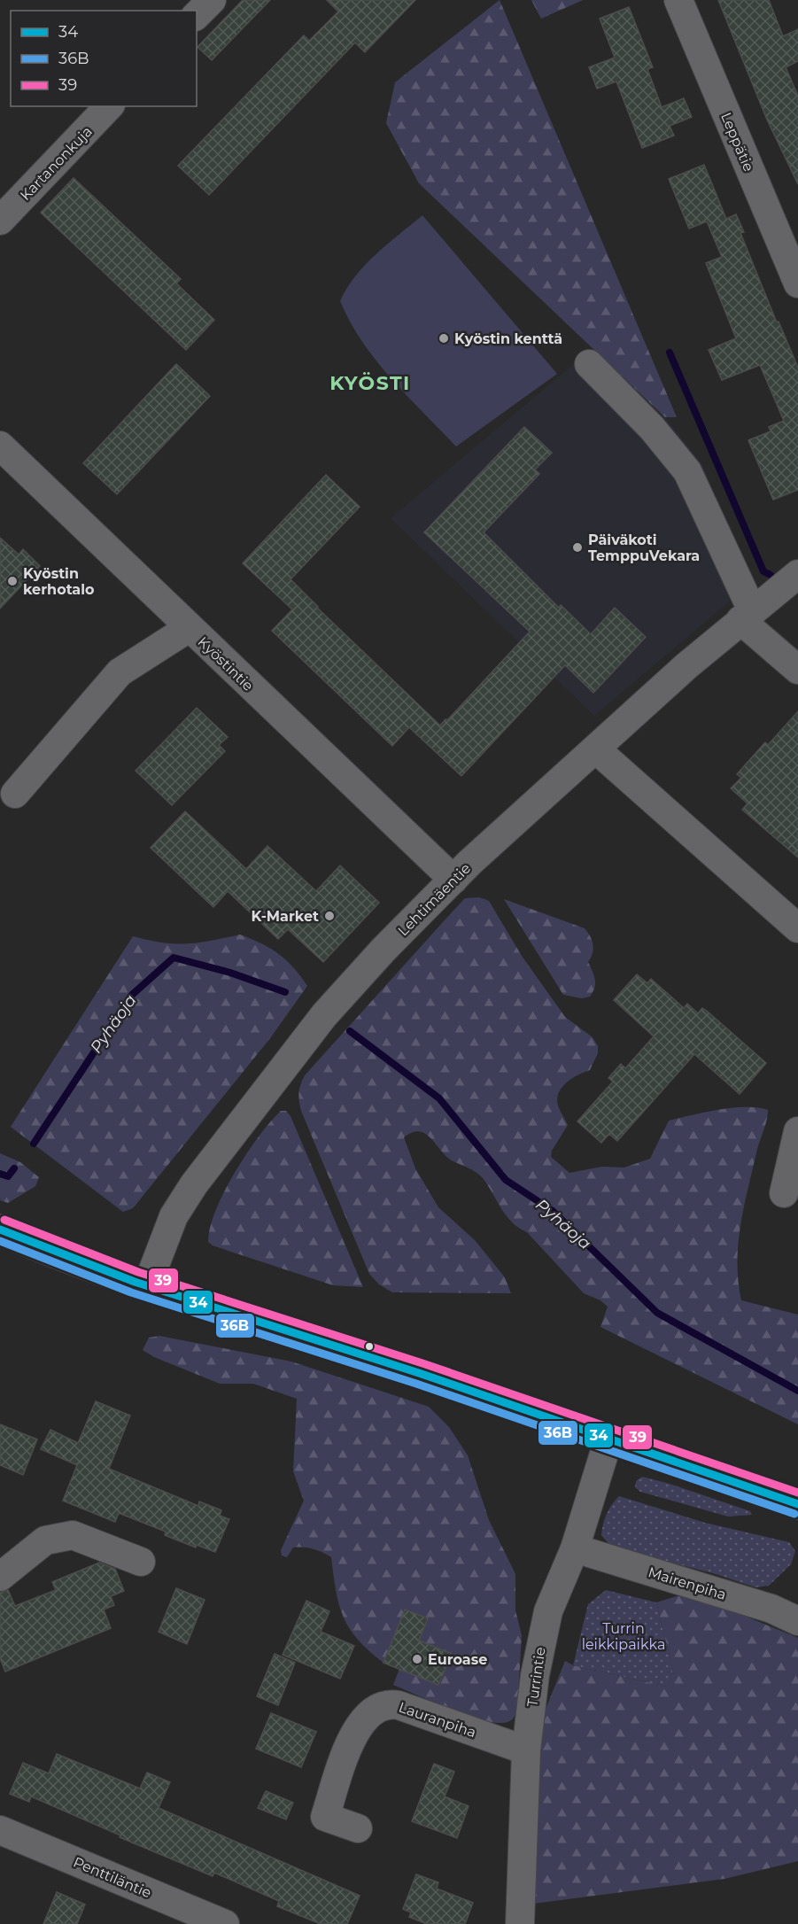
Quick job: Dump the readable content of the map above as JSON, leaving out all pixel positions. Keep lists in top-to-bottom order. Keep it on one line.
{"streets":{"street":["Leppätie","Kartanonkuja","Kyöstintie","Lehtimäentie","Mairenpiha","Turrintie","Lauranpiha","Penttiläntie"]},"crossings":[["Kyöstintie","Lehtimäentie"],["Mairenpiha","Turrintie"],["Turrintie","Lauranpiha"]],"districts":["KYÖSTI"],"water":["Pyhäoja"],"parks":["Turrin leikkipaikka"],"places":["Kyöstin kenttä","Päiväkoti TemppuVekara","Kyöstin kerhotalo","K-Market","Euroase"],"lines":["transit line 39","transit line 34","transit line 36B"],"legend":["34","36B","39"]}
